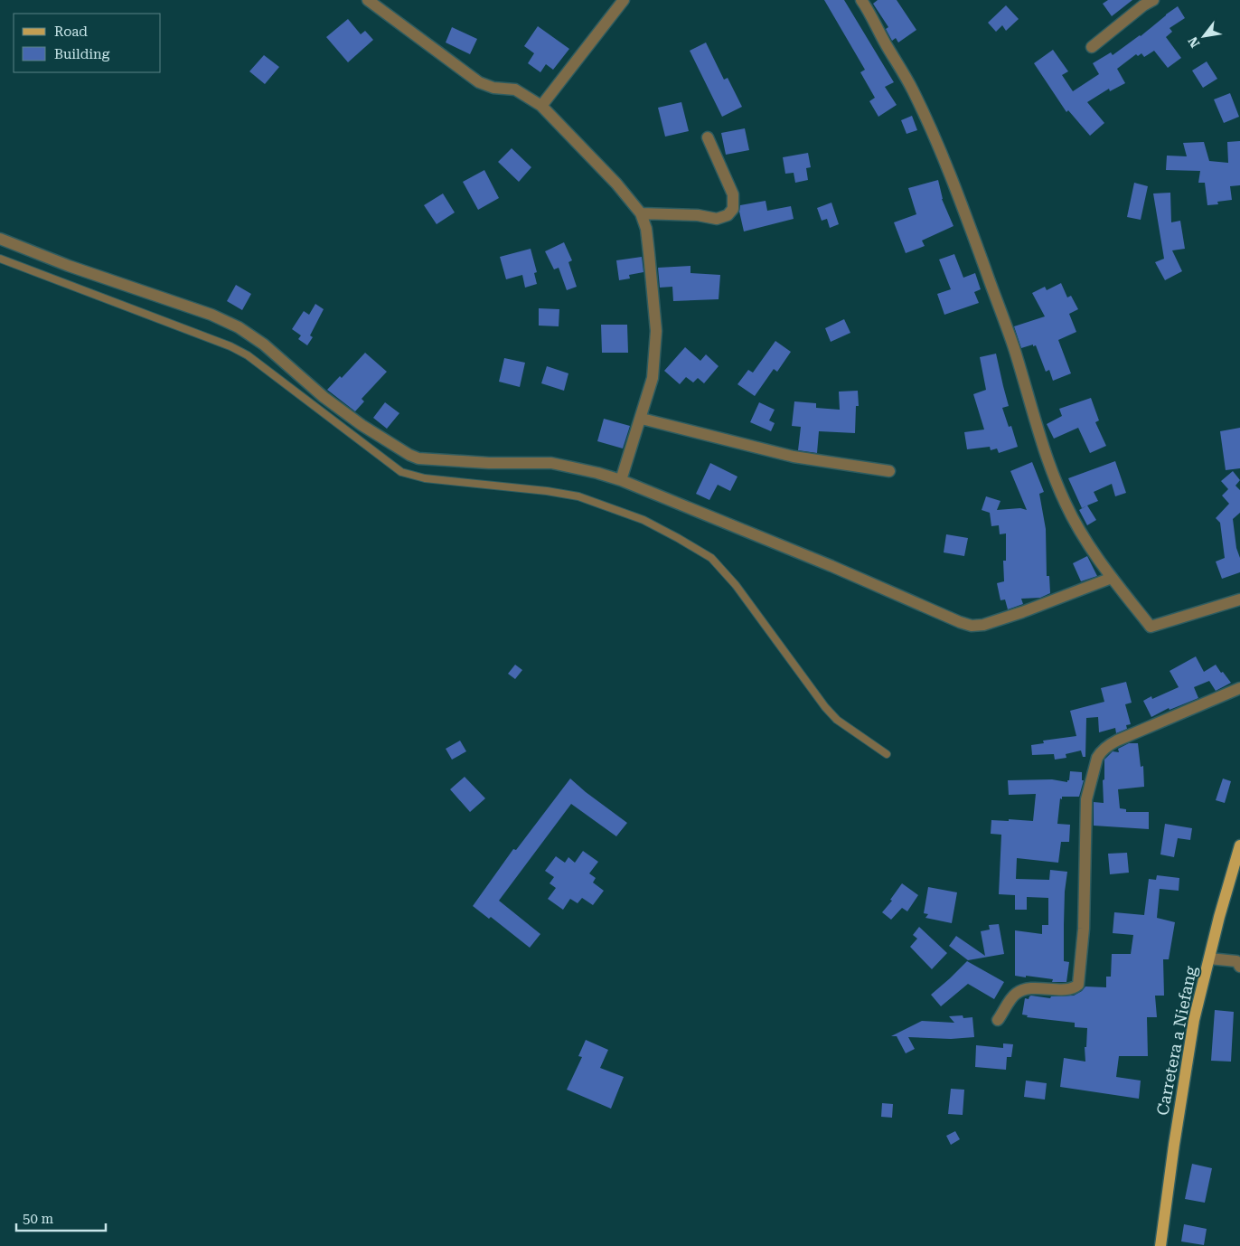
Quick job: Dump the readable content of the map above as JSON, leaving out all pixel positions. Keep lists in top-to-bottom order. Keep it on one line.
{"streets":{"main road":["Carretera a Niefang"]},"legend":["Road","Building"],"scale_bar":"50 m","north":"bottom left"}
